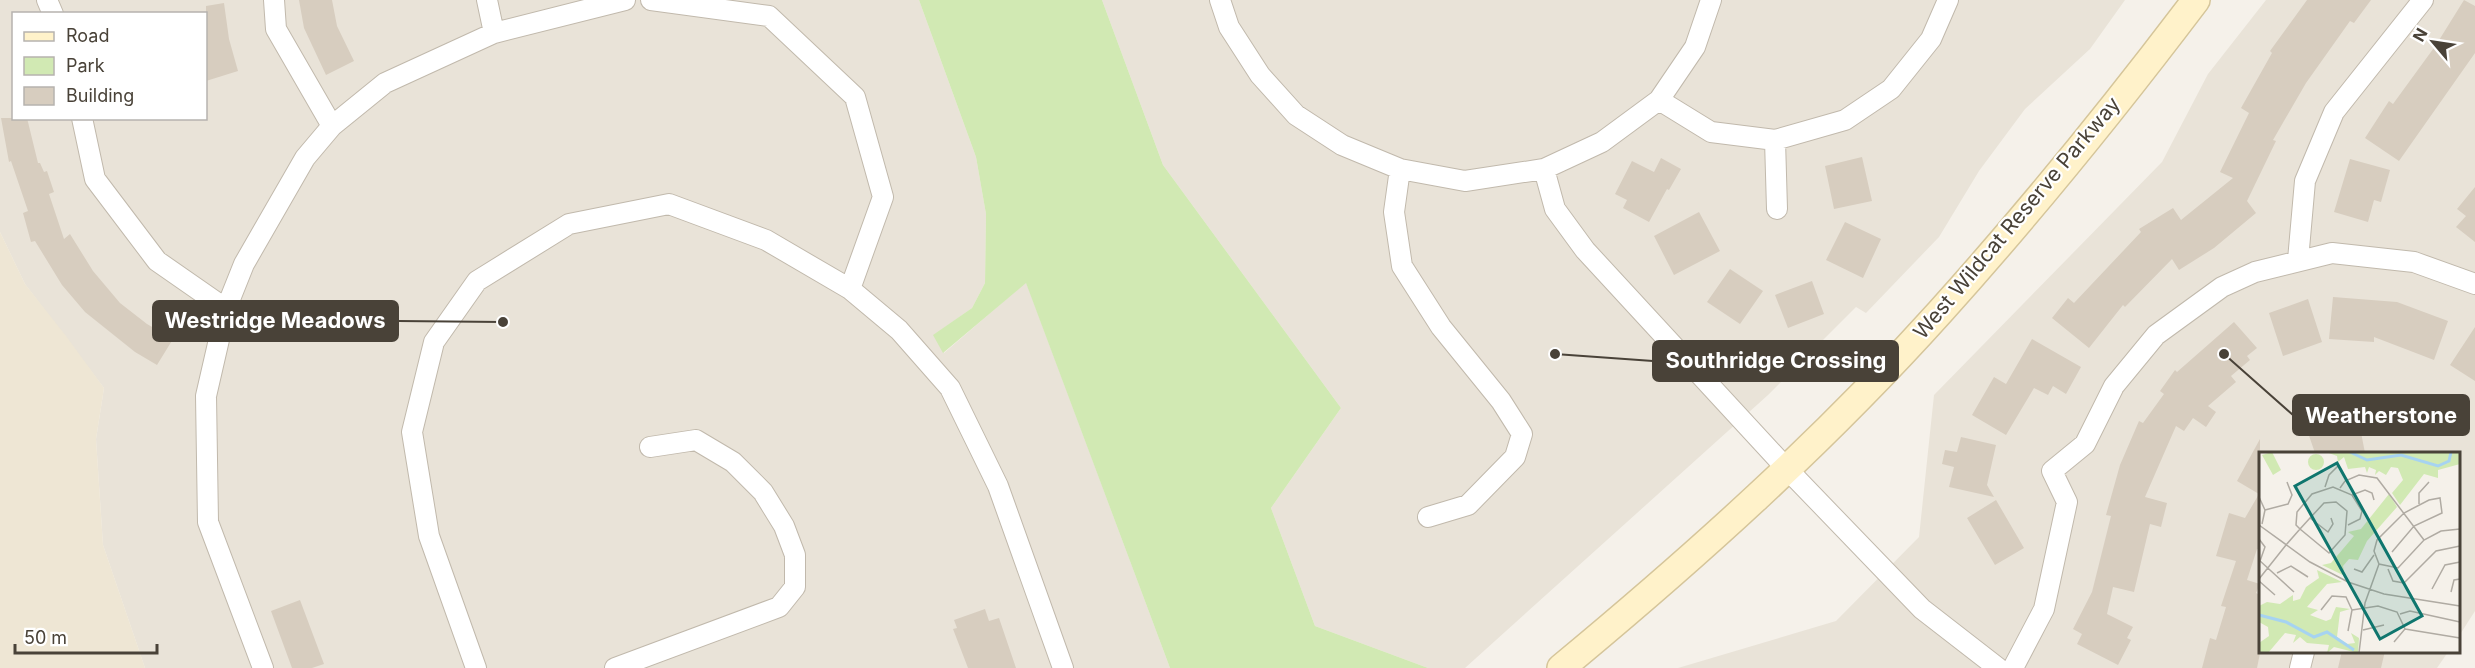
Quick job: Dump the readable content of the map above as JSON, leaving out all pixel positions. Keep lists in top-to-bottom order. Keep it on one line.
{"streets":{"main road":["West Wildcat Reserve Parkway"]},"places":["Westridge Meadows","Southridge Crossing","Weatherstone"],"legend":["Road","Park","Building"],"scale_bar":"50 m","north":"top left"}
